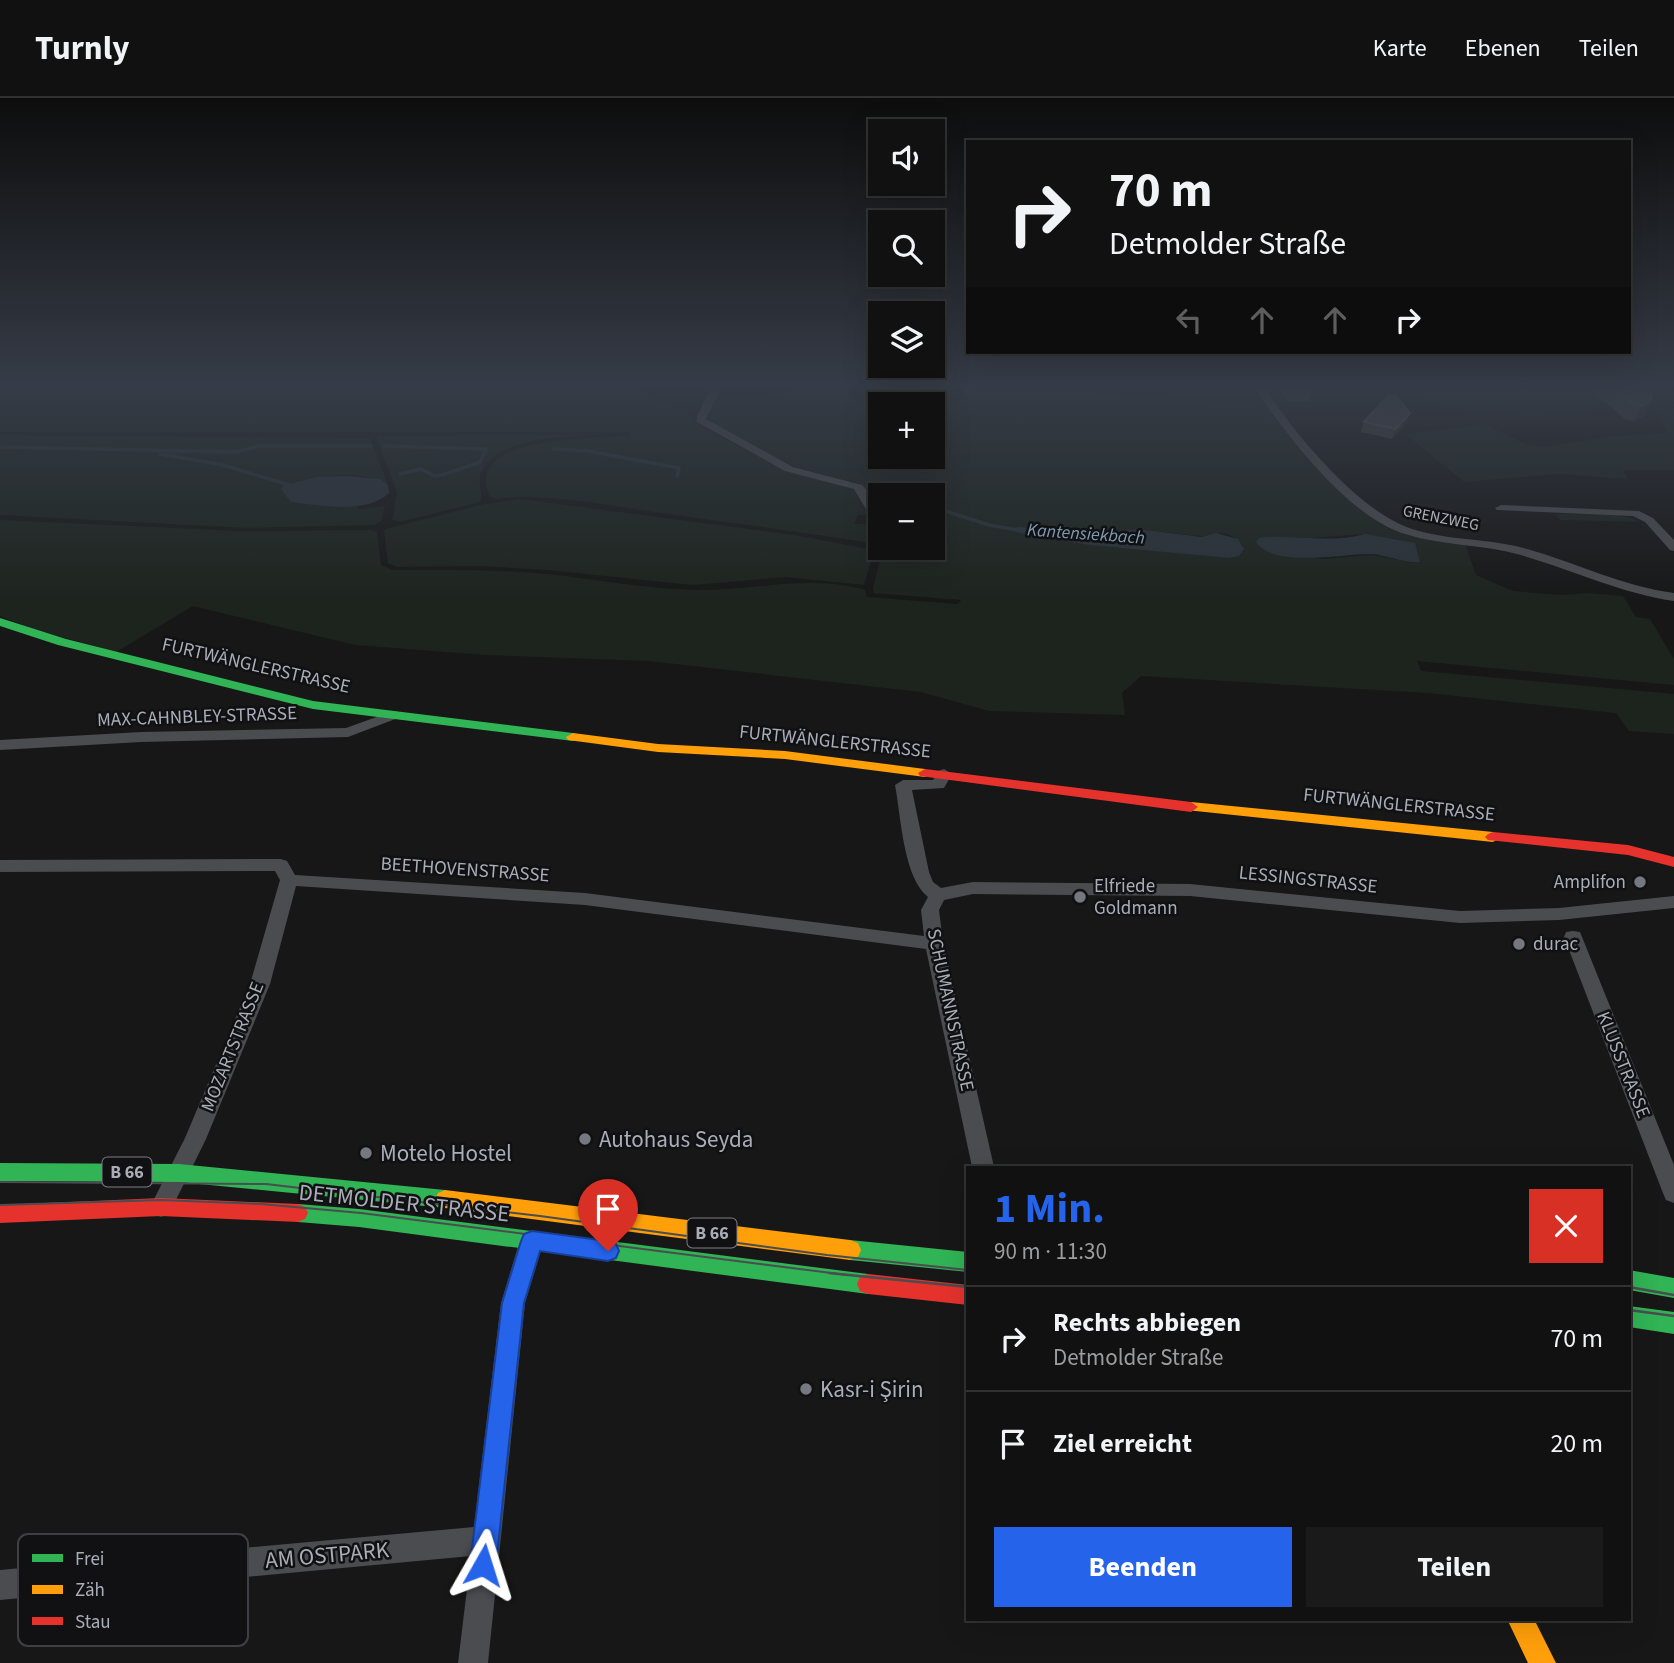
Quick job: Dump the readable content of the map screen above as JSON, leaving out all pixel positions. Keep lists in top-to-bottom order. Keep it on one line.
{"streets":{"street":["GRENZWEG","FURTWÄNGLERSTRASSE","MAX-CAHNBLEY-STRASSE","BEETHOVENSTRASSE","LESSINGSTRASSE","SCHUMANNSTRASSE","MOZARTSTRASSE","KLUSSTRASSE","B 66","DETMOLDER STRASSE","AM OSTPARK"]},"crossings":[["FURTWÄNGLERSTRASSE","MAX-CAHNBLEY-STRASSE"],["BEETHOVENSTRASSE","SCHUMANNSTRASSE"],["BEETHOVENSTRASSE","MOZARTSTRASSE"],["LESSINGSTRASSE","SCHUMANNSTRASSE"],["MOZARTSTRASSE","DETMOLDER STRASSE"]],"water":["Kantensiekbach"],"places":["Amplifon","Elfriede Goldmann","durac","Autohaus Seyda","Motelo Hostel","Kasr-i Şirin"],"legend":["Frei","Zäh","Stau"],"page":{"header":"Turnly","nav":["Karte","Ebenen","Teilen"],"map_buttons":["+","−"],"turn":["70 m","Detmolder Straße"],"heading":["1 Min.","90 m · 11:30"],"list":[{"name":"Rechts abbiegen","note":"Detmolder Straße","value":"70 m"},{"name":"Ziel erreicht","value":"20 m"}],"buttons":["Beenden","Teilen"]}}
